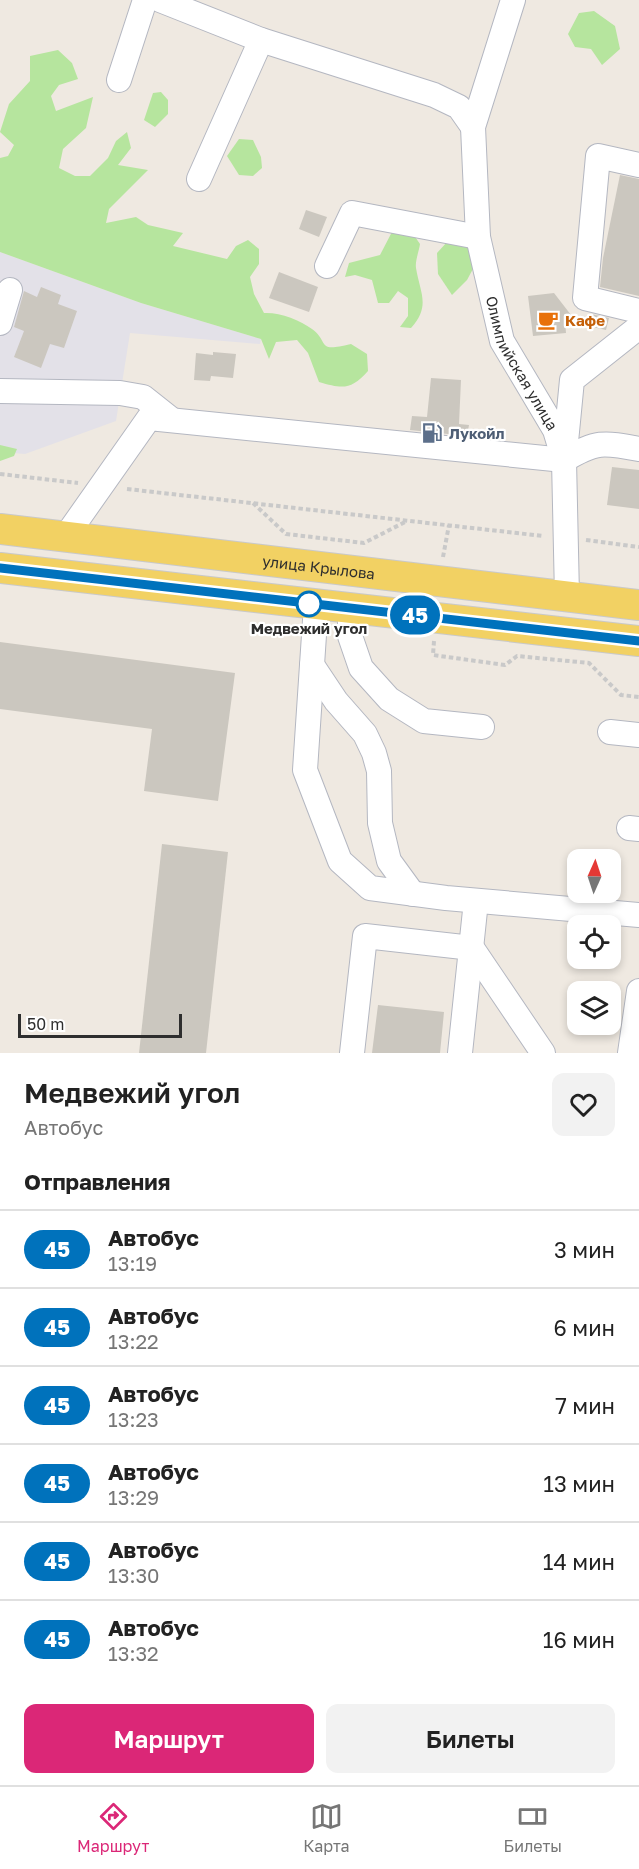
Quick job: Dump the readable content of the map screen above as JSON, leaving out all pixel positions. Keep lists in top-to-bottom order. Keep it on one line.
{"streets":{"main road":["улица Крылова"],"street":["Олимпийская улица"]},"crossings":[["Олимпийская улица","улица Крылова"]],"places":{"cafe":["Кафе"],"fuel station":["Лукойл"],"other":["Медвежий угол"]},"lines":["bus line 45"],"scale_bar":"50 m","north":"top","page":{"on_map":"45","scale":"50 m","heading":[["Медвежий угол","Автобус"],"Отправления"],"list":[{"mark":"45","name":"Автобус","note":"13:19","value":"3 мин"},{"mark":"45","name":"Автобус","note":"13:22","value":"6 мин"},{"mark":"45","name":"Автобус","note":"13:23","value":"7 мин"},{"mark":"45","name":"Автобус","note":"13:29","value":"13 мин"},{"mark":"45","name":"Автобус","note":"13:30","value":"14 мин"},{"mark":"45","name":"Автобус","note":"13:32","value":"16 мин"}],"buttons":["Маршрут","Билеты"],"tabs":["Маршрут","Карта","Билеты"]}}
